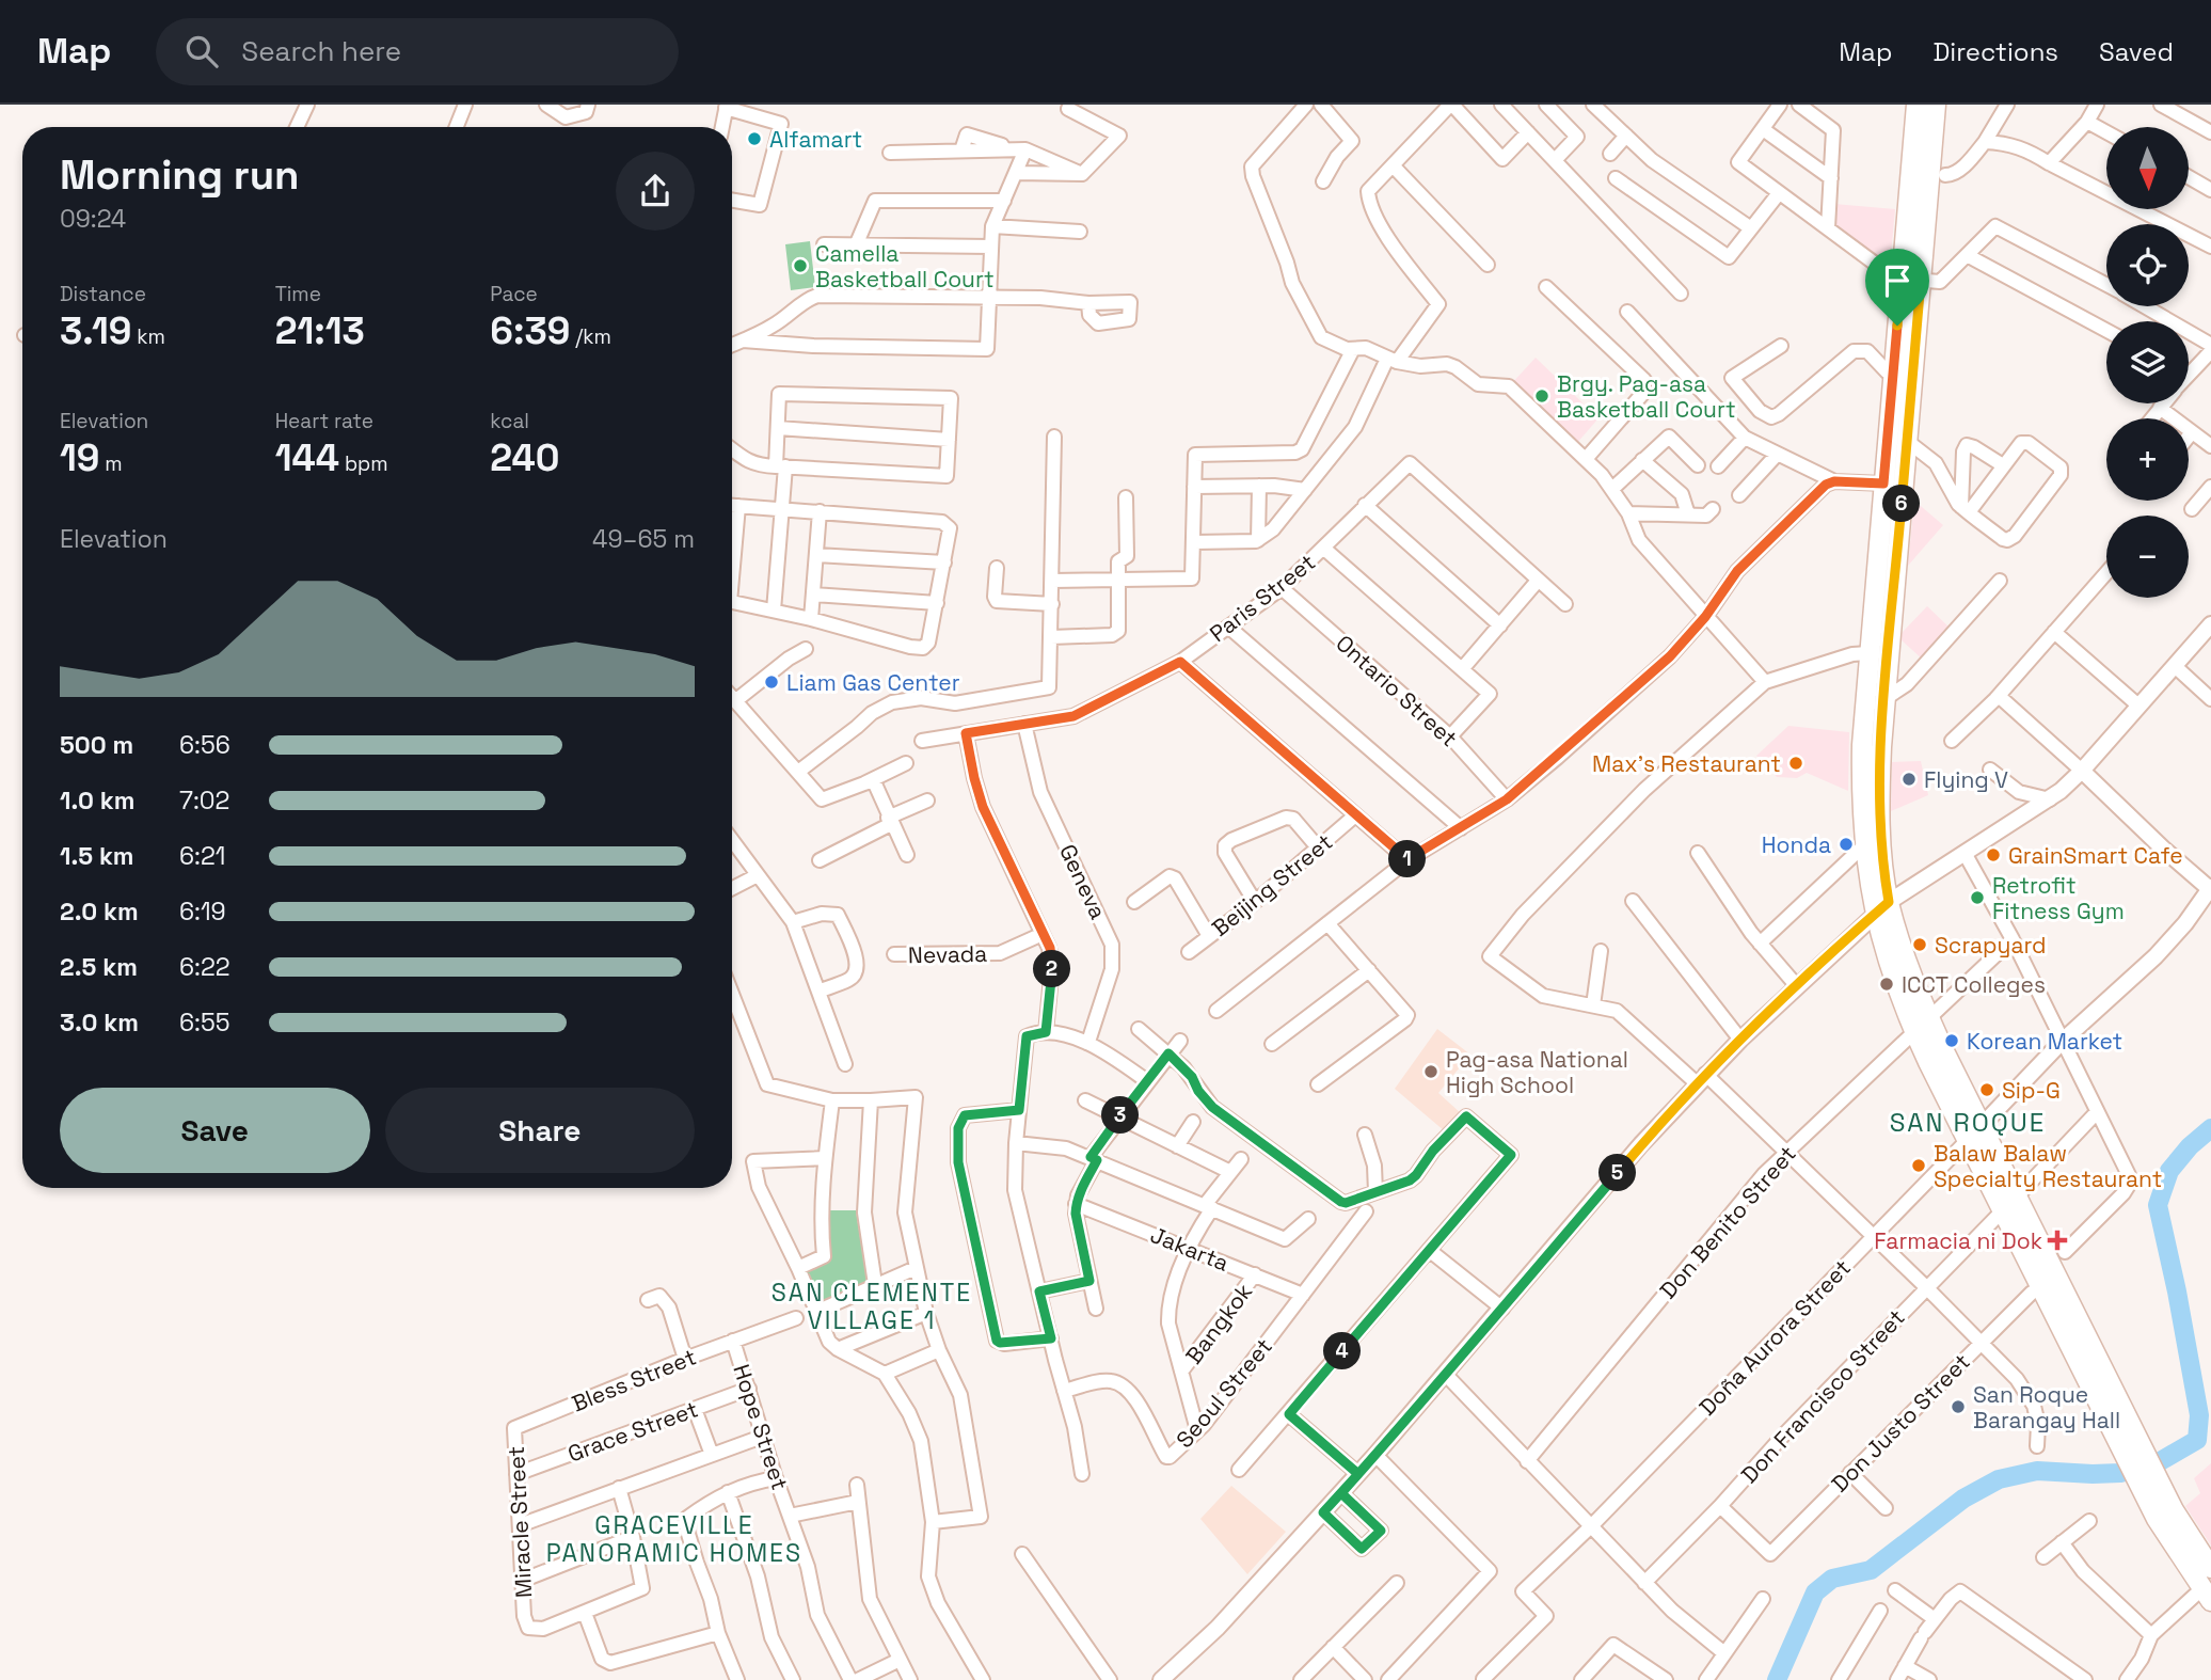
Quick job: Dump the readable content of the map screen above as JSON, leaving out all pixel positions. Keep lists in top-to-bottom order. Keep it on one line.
{"streets":{"street":["Paris Street","Ontario Street","Geneva","Beijing Street","Nevada","Don Benito Street","Jakarta","Bangkok","Doña Aurora Street","Bless Street","Seoul Street","Don Francisco Street","Don Justo Street","Hope Street","Grace Street","Miracle Street"]},"crossings":[["Paris Street","Ontario Street"],["Paris Street","Geneva"],["Jakarta","Bangkok"],["Jakarta","Seoul Street"],["Bless Street","Hope Street"],["Bless Street","Miracle Street"],["Don Francisco Street","Don Justo Street"],["Hope Street","Grace Street"],["Grace Street","Miracle Street"]],"districts":["SAN ROQUE","SAN CLEMENTE VILLAGE 1","GRACEVILLE PANORAMIC HOMES"],"places":{"other":["Alfamart","Camella Basketball Court","Brgy. Pag-asa Basketball Court","Liam Gas Center","Max's Restaurant","Flying V","Honda","GrainSmart Cafe","Retrofit Fitness Gym","Scrapyard","ICCT Colleges","Korean Market","Pag-asa National High School","Sip-G","Balaw Balaw Specialty Restaurant","San Roque Barangay Hall"],"health":["Farmacia ni Dok"]},"north":"bottom","page":{"header":"Map","search":"Search here","nav":["Map","Directions","Saved"],"map_buttons":["+","−"],"heading":["Morning run","09:24"],"stats":[["Distance","3.19 km"],["Time","21:13"],["Pace","6:39 /km"],["Elevation","19 m"],["Heart rate","144 bpm"],["kcal","240"]],"pins":["6","1","2","3","5","4"],"chart":["Elevation","49–65 m"],"list":[{"name":"500 m","note":"6:56"},{"name":"1.0 km","note":"7:02"},{"name":"1.5 km","note":"6:21"},{"name":"2.0 km","note":"6:19"},{"name":"2.5 km","note":"6:22"},{"name":"3.0 km","note":"6:55"}],"buttons":["Save","Share"]}}
